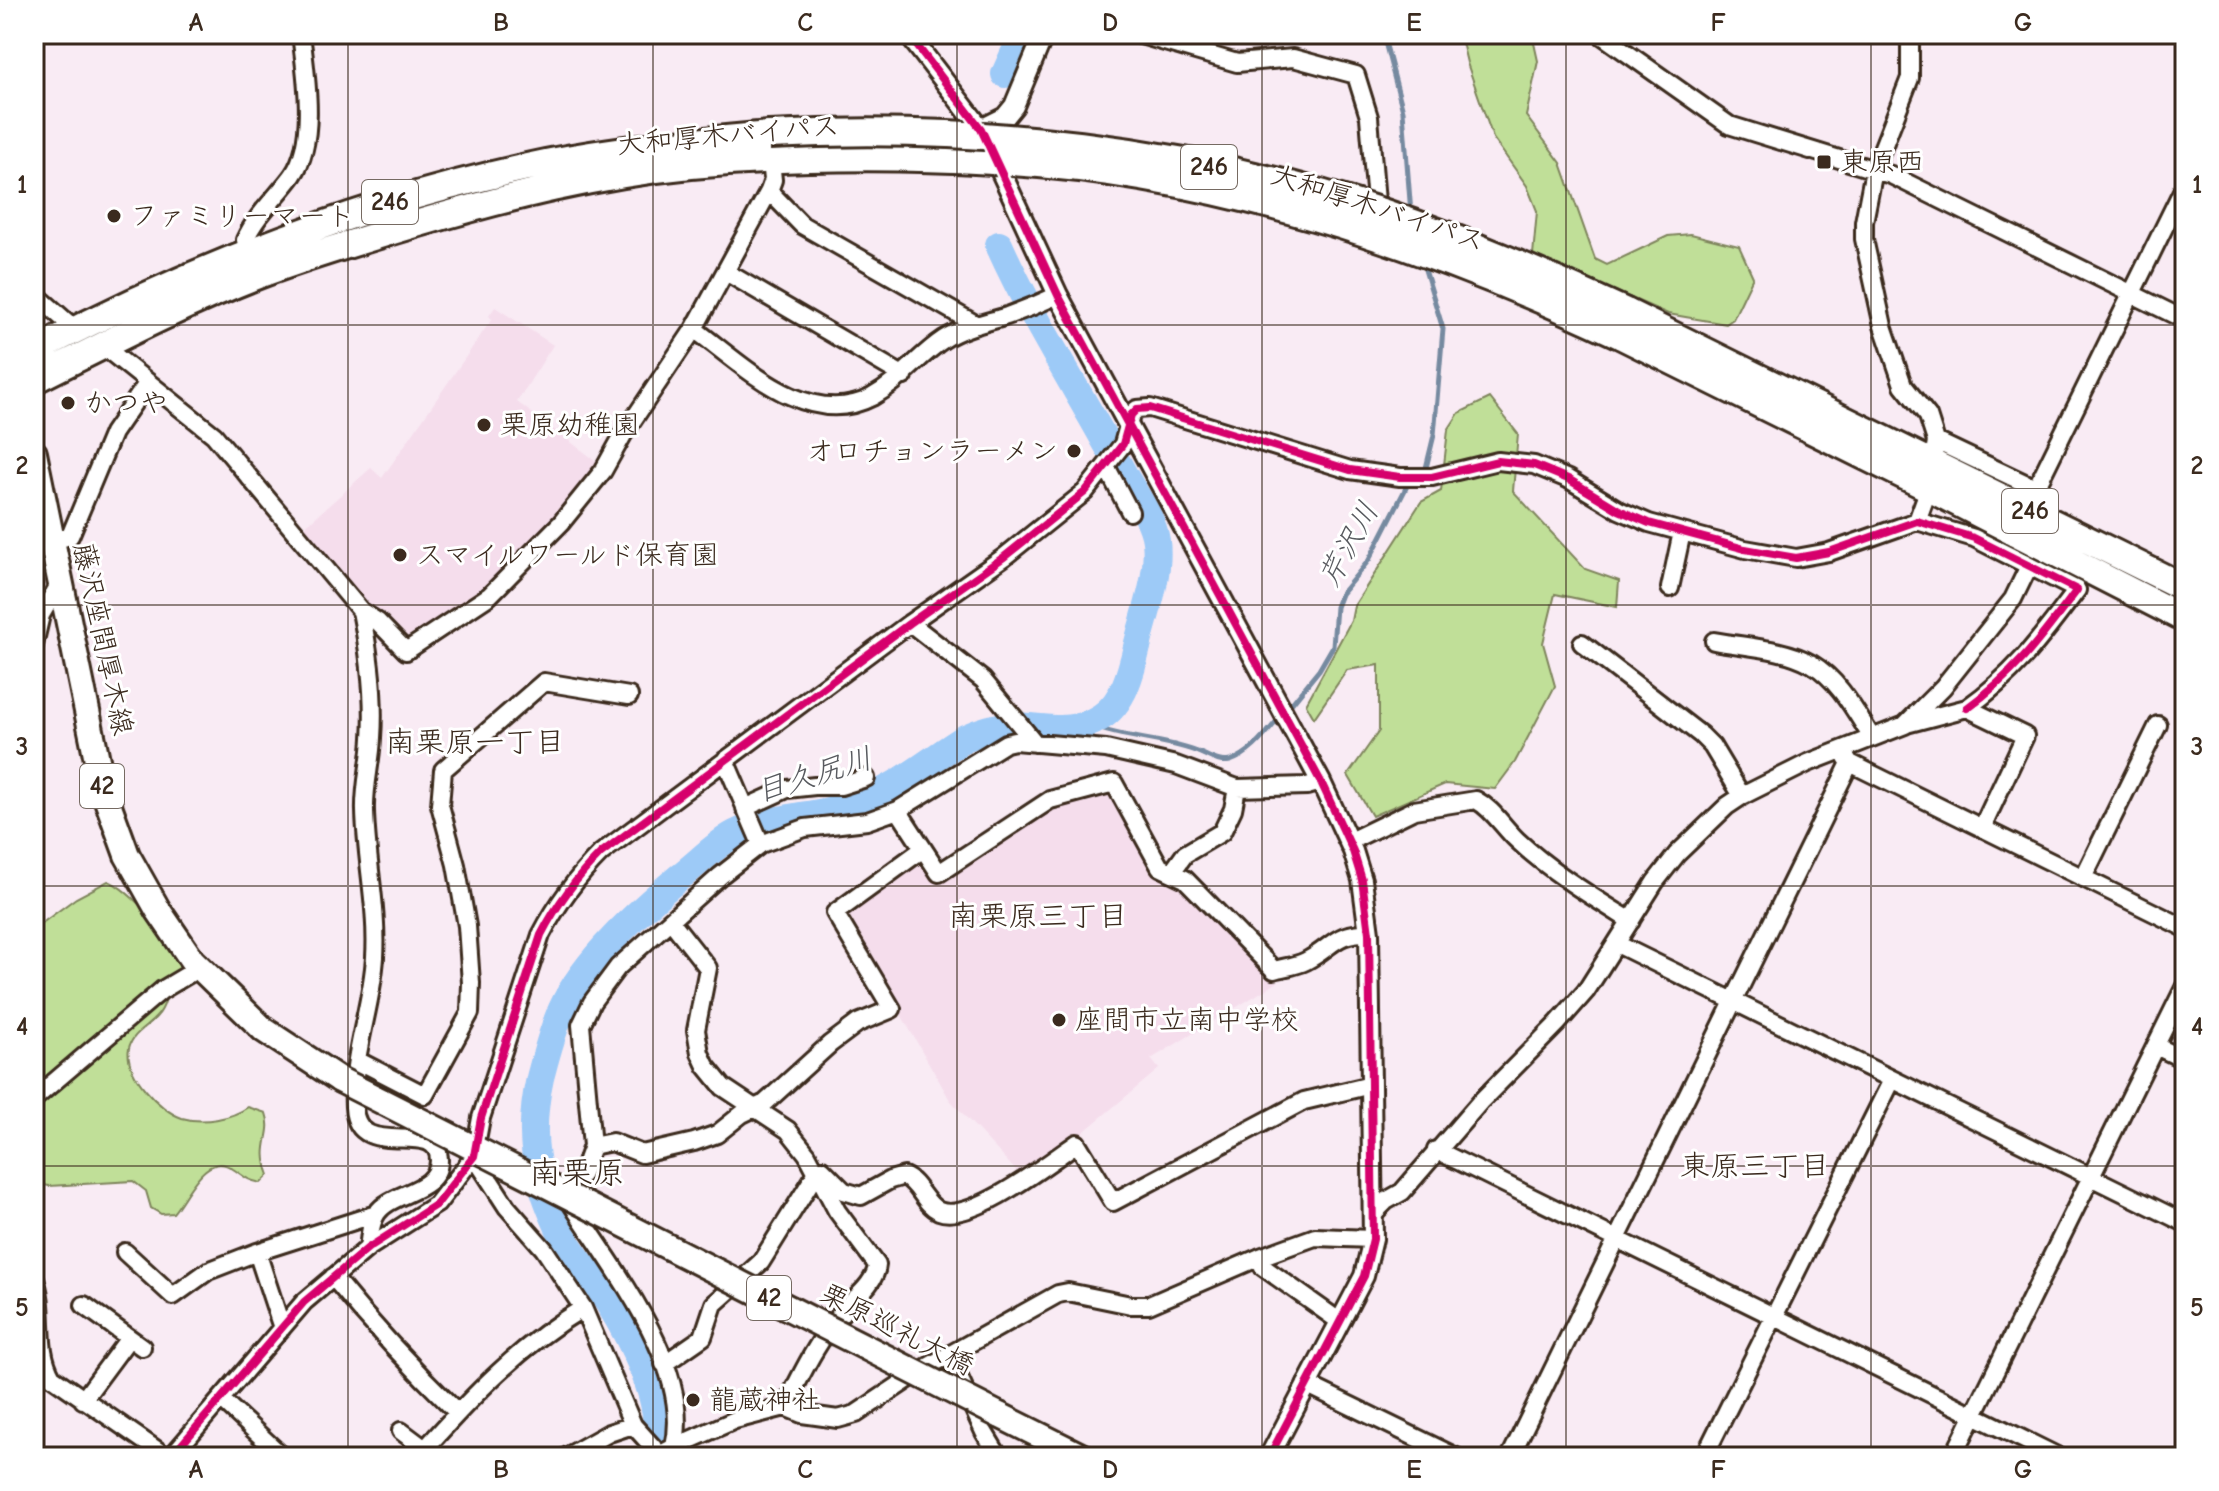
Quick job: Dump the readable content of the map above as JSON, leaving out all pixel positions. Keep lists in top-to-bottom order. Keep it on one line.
{"streets":{"highway":["大和厚木バイパス","246"],"main road":["藤沢座間厚木線","42","栗原巡礼大橋"]},"crossings":[["藤沢座間厚木線","栗原巡礼大橋"]],"districts":["南栗原一丁目","南栗原三丁目","東原三丁目","南栗原"],"water":["芹沢川","目久尻川"],"places":{"transit":["東原西"],"other":["ファミリーマート","かつや","栗原幼稚園","オロチョンラーメン","スマイルワールド保育園","座間市立南中学校","龍蔵神社"]},"grid":{"columns":["A","B","C","D","E","F","G"],"rows":["1","2","3","4","5"]}}
